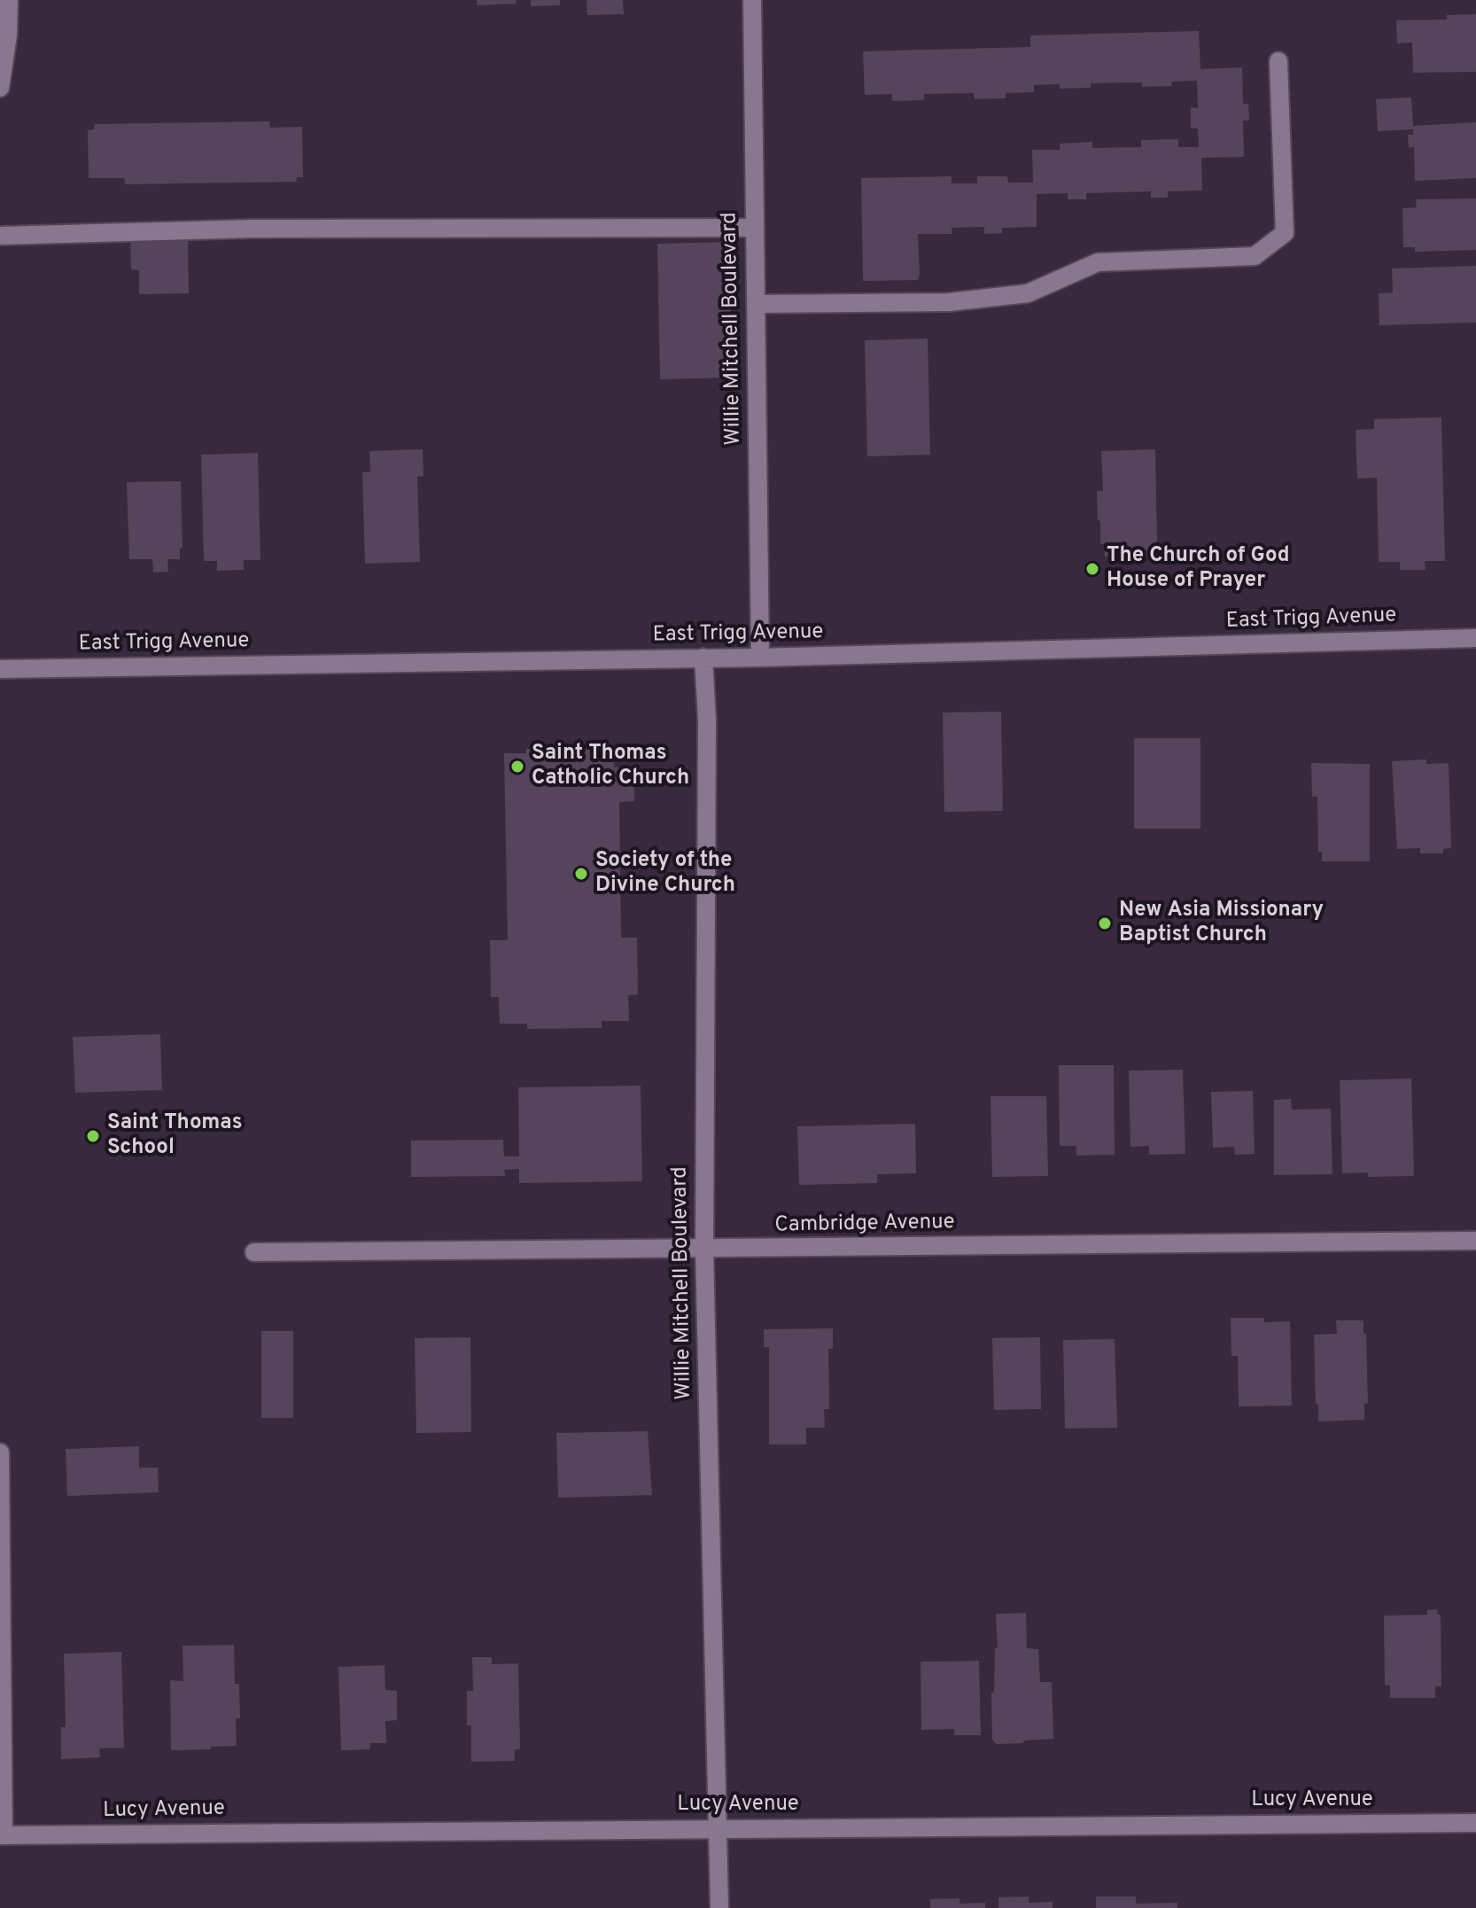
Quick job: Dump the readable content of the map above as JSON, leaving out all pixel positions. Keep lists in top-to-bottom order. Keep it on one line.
{"streets":{"street":["Willie Mitchell Boulevard","East Trigg Avenue","Cambridge Avenue","Lucy Avenue"]},"crossings":[["Willie Mitchell Boulevard","East Trigg Avenue"],["Willie Mitchell Boulevard","Cambridge Avenue"],["Willie Mitchell Boulevard","Lucy Avenue"]],"places":["The Church of God House of Prayer","Saint Thomas Catholic Church","Society of the Divine Church","New Asia Missionary Baptist Church","Saint Thomas School"]}
